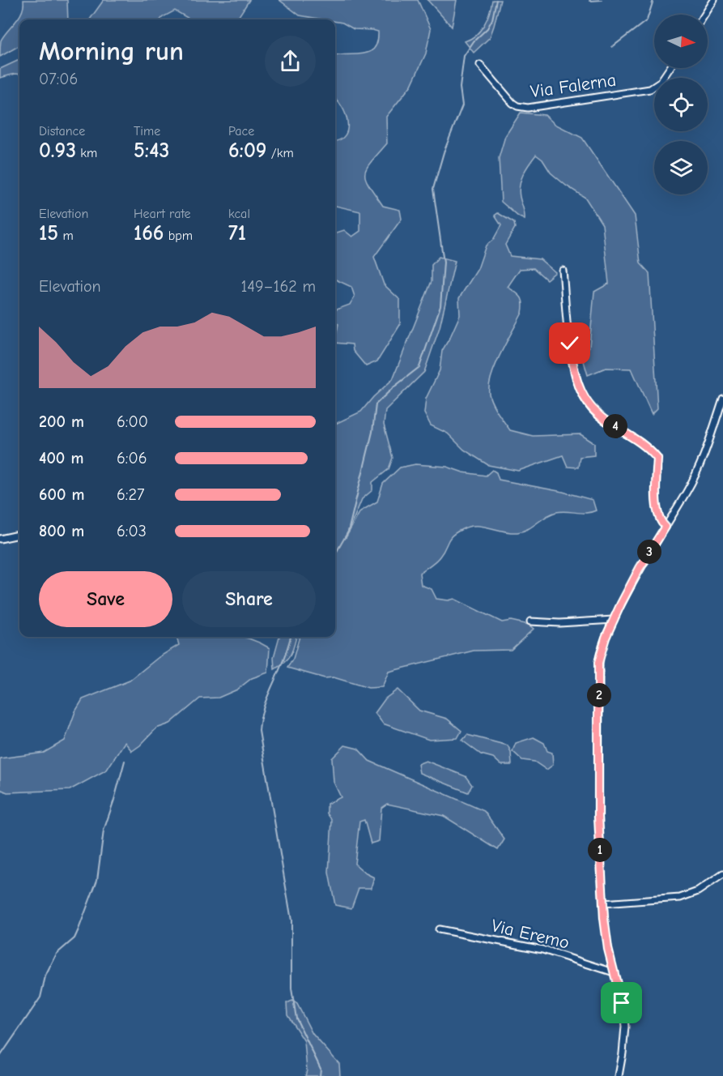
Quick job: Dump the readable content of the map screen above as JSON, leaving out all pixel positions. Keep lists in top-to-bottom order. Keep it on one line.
{"streets":{"street":["Via Falerna","Via Eremo"]},"north":"right","page":{"heading":["Morning run","07:06"],"stats":[["Distance","0.93 km"],["Time","5:43"],["Pace","6:09 /km"],["Elevation","15 m"],["Heart rate","166 bpm"],["kcal","71"]],"chart":["Elevation","149–162 m"],"list":[{"name":"200 m","note":"6:00"},{"name":"400 m","note":"6:06"},{"name":"600 m","note":"6:27"},{"name":"800 m","note":"6:03"}],"pins":["4","3","2","1"],"buttons":["Save","Share"]}}
